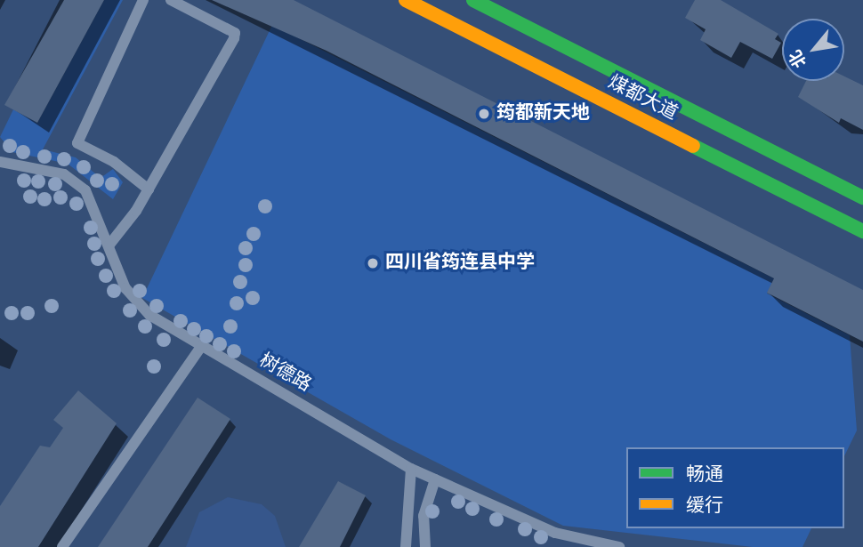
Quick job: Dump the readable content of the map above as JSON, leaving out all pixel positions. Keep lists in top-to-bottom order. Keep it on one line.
{"streets":{"main road":["煤都大道"],"lane":["树德路"]},"places":["筠都新天地","四川省筠连县中学"],"legend":["畅通","缓行"],"north":"bottom left"}
